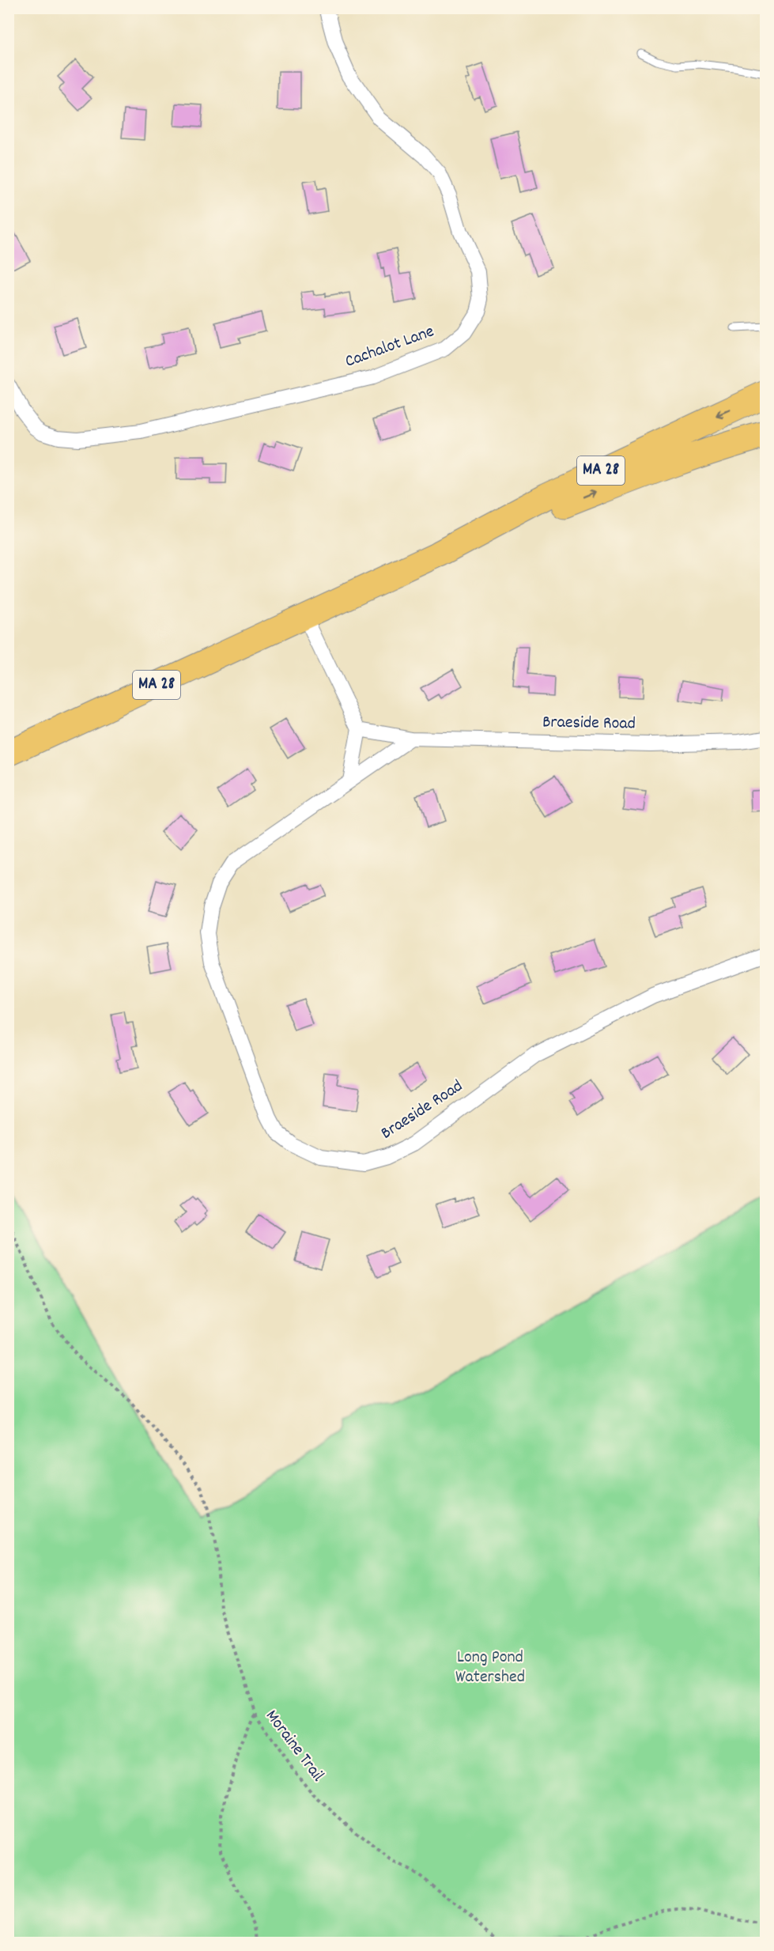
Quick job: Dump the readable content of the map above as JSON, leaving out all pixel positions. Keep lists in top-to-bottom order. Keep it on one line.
{"streets":{"highway":["MA 28"],"street":["Cachalot Lane","Braeside Road"],"path":["Moraine Trail"]},"parks":["Long Pond Watershed"]}
